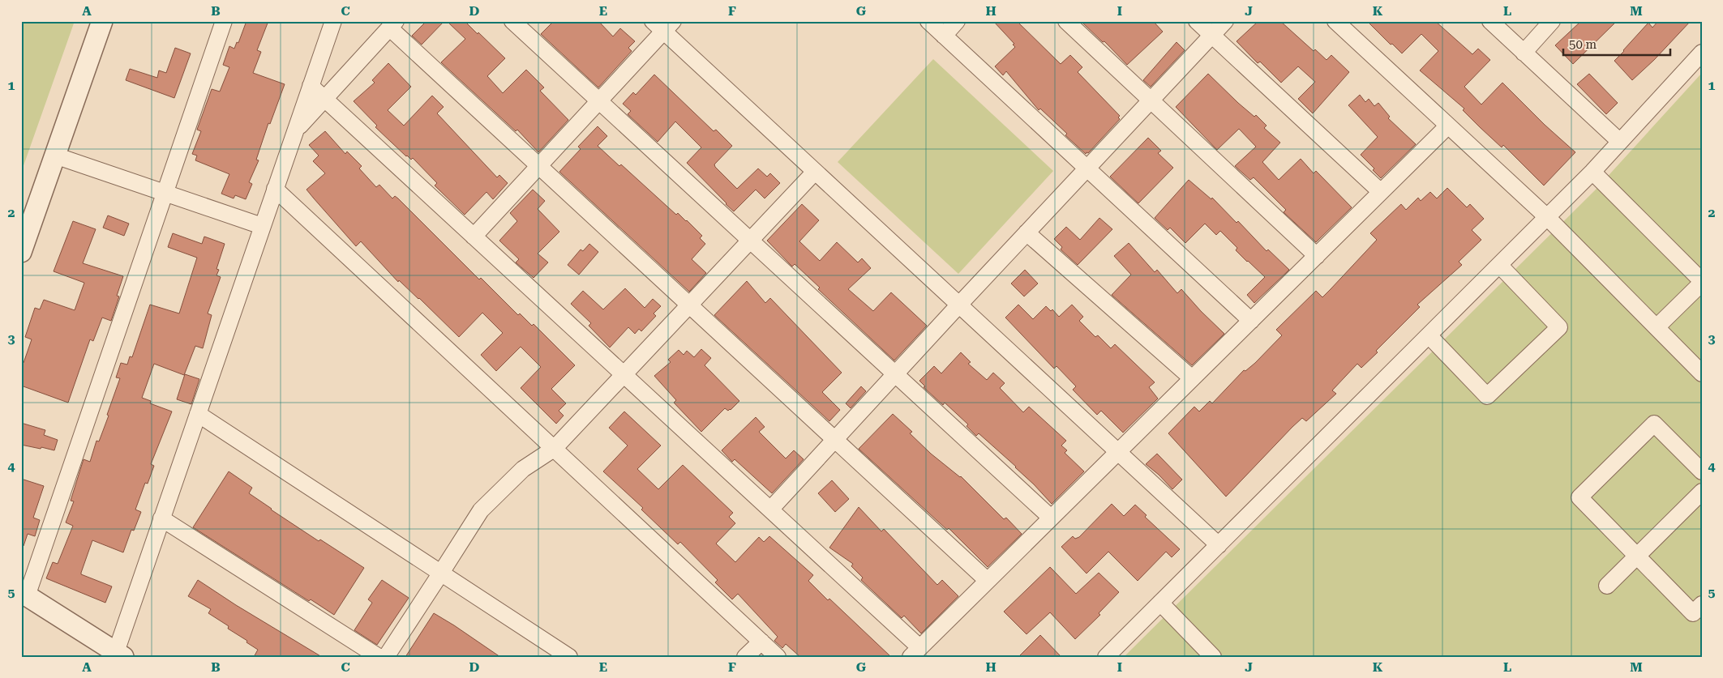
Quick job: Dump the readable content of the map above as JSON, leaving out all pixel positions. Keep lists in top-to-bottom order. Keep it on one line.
{"scale_bar":"50 m","grid":{"columns":["A","B","C","D","E","F","G","H","I","J","K","L","M"],"rows":["1","2","3","4","5"]}}
